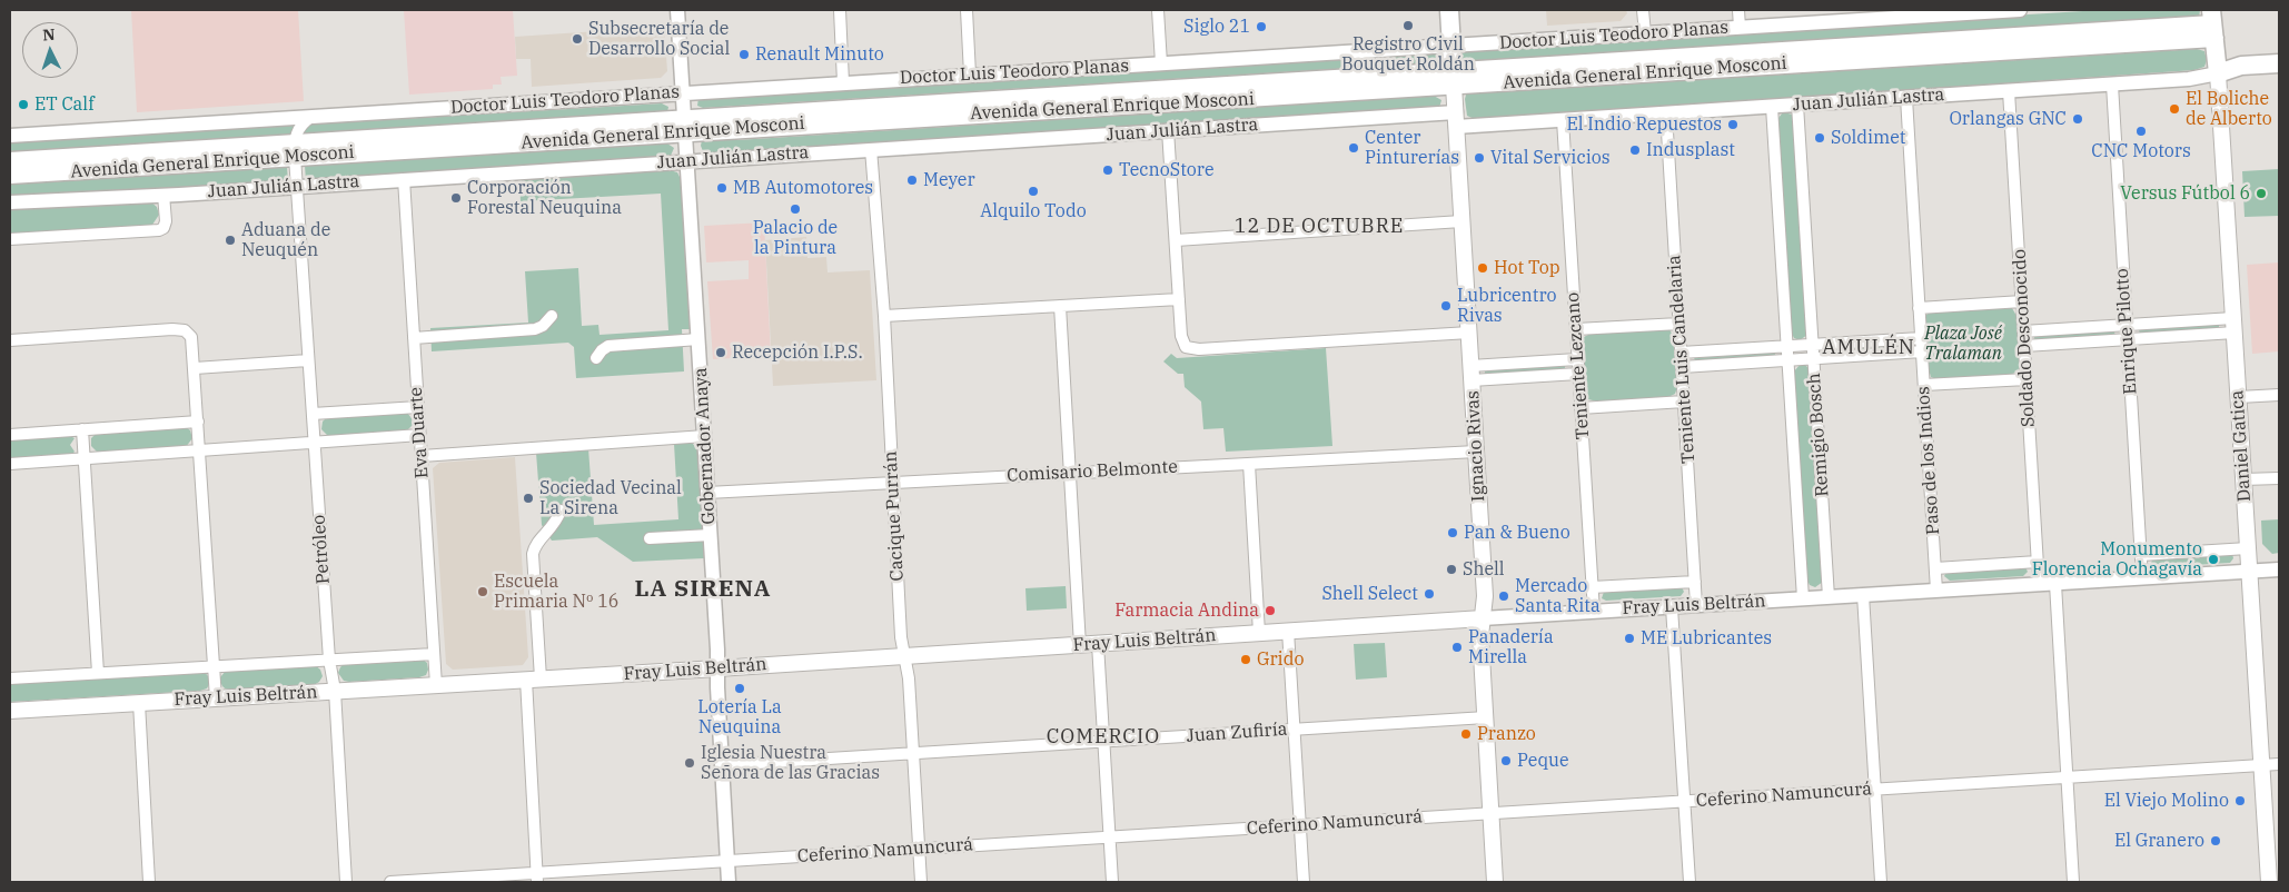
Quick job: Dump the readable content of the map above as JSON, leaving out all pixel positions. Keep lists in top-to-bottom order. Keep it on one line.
{"streets":{"main road":["Avenida General Enrique Mosconi","Juan Julián Lastra","Ignacio Rivas","Daniel Gatica","Fray Luis Beltrán"],"street":["Doctor Luis Teodoro Planas","Enrique Pilotto","Soldado Desconocido","Teniente Luis Candelaria","Teniente Lezcano","Eva Duarte","Remigio Bosch","Gobernador Anaya","Paso de los Indios","Comisario Belmonte","Cacique Purrán","Petróleo","Juan Zufiría","Ceferino Namuncurá"]},"crossings":[["Doctor Luis Teodoro Planas","Gobernador Anaya"],["Doctor Luis Teodoro Planas","Ignacio Rivas"],["Avenida General Enrique Mosconi","Gobernador Anaya"],["Avenida General Enrique Mosconi","Ignacio Rivas"],["Avenida General Enrique Mosconi","Daniel Gatica"],["Avenida General Enrique Mosconi","Petróleo"],["Juan Julián Lastra","Enrique Pilotto"],["Juan Julián Lastra","Soldado Desconocido"],["Juan Julián Lastra","Teniente Luis Candelaria"],["Juan Julián Lastra","Teniente Lezcano"],["Juan Julián Lastra","Eva Duarte"],["Juan Julián Lastra","Remigio Bosch"],["Juan Julián Lastra","Gobernador Anaya"],["Juan Julián Lastra","Ignacio Rivas"],["Juan Julián Lastra","Daniel Gatica"],["Juan Julián Lastra","Paso de los Indios"],["Juan Julián Lastra","Cacique Purrán"],["Juan Julián Lastra","Petróleo"],["Enrique Pilotto","Fray Luis Beltrán"],["Soldado Desconocido","Fray Luis Beltrán"],["Teniente Luis Candelaria","Fray Luis Beltrán"],["Teniente Lezcano","Fray Luis Beltrán"],["Eva Duarte","Fray Luis Beltrán"],["Remigio Bosch","Fray Luis Beltrán"],["Gobernador Anaya","Comisario Belmonte"],["Gobernador Anaya","Fray Luis Beltrán"],["Gobernador Anaya","Juan Zufiría"],["Gobernador Anaya","Ceferino Namuncurá"],["Ignacio Rivas","Comisario Belmonte"],["Ignacio Rivas","Fray Luis Beltrán"],["Ignacio Rivas","Juan Zufiría"],["Ignacio Rivas","Ceferino Namuncurá"],["Daniel Gatica","Fray Luis Beltrán"],["Daniel Gatica","Ceferino Namuncurá"],["Paso de los Indios","Fray Luis Beltrán"],["Comisario Belmonte","Cacique Purrán"],["Cacique Purrán","Fray Luis Beltrán"],["Cacique Purrán","Juan Zufiría"],["Cacique Purrán","Ceferino Namuncurá"],["Petróleo","Fray Luis Beltrán"]],"districts":["12 DE OCTUBRE","AMULÉN","LA SIRENA","COMERCIO"],"parks":["Plaza José Tralaman"],"places":["Registro Civil Bouquet Roldán","Siglo 21","Subsecretaría de Desarrollo Social","Renault Minuto","ET Calf","El Boliche de Alberto","Orlangas GNC","El Indio Repuestos","CNC Motors","Soldimet","Center Pinturerías","Indusplast","Vital Servicios","TecnoStore","Meyer","MB Automotores","Alquilo Todo","Versus Fútbol 6","Corporación Forestal Neuquina","Palacio de la Pintura","Aduana de Neuquén","Hot Top","Lubricentro Rivas","Recepción I.P.S.","Sociedad Vecinal La Sirena","Pan & Bueno","Monumento Florencia Ochagavía","Shell","Escuela Primaria Nº 16","Shell Select","Mercado Santa Rita","Farmacia Andina","ME Lubricantes","Panadería Mirella","Grido","Lotería La Neuquina","Pranzo","Peque","Iglesia Nuestra Señora de las Gracias","El Viejo Molino","El Granero"],"north":"top"}
